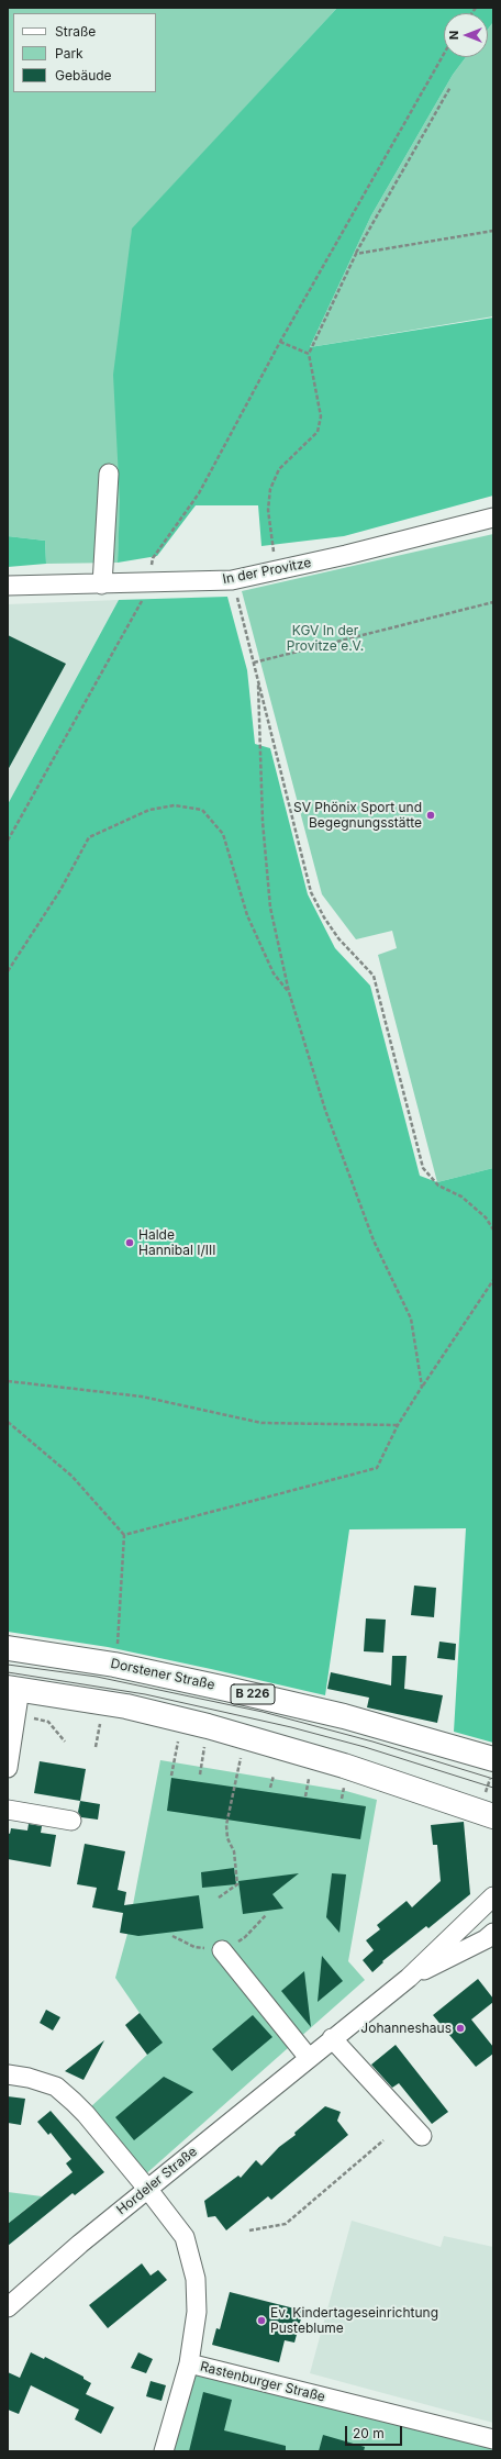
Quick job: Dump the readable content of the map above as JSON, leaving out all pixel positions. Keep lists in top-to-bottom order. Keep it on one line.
{"streets":{"main road":["Dorstener Straße","B 226"],"street":["In der Provitze","Hordeler Straße","Rastenburger Straße"]},"crossings":[["Hordeler Straße","Rastenburger Straße"]],"parks":["KGV In der Provitze e.V."],"places":["SV Phönix Sport und Begegnungsstätte","Halde Hannibal I/III","Johanneshaus","Ev. Kindertageseinrichtung Pusteblume"],"legend":["Straße","Park","Gebäude"],"scale_bar":"20 m","north":"left"}
